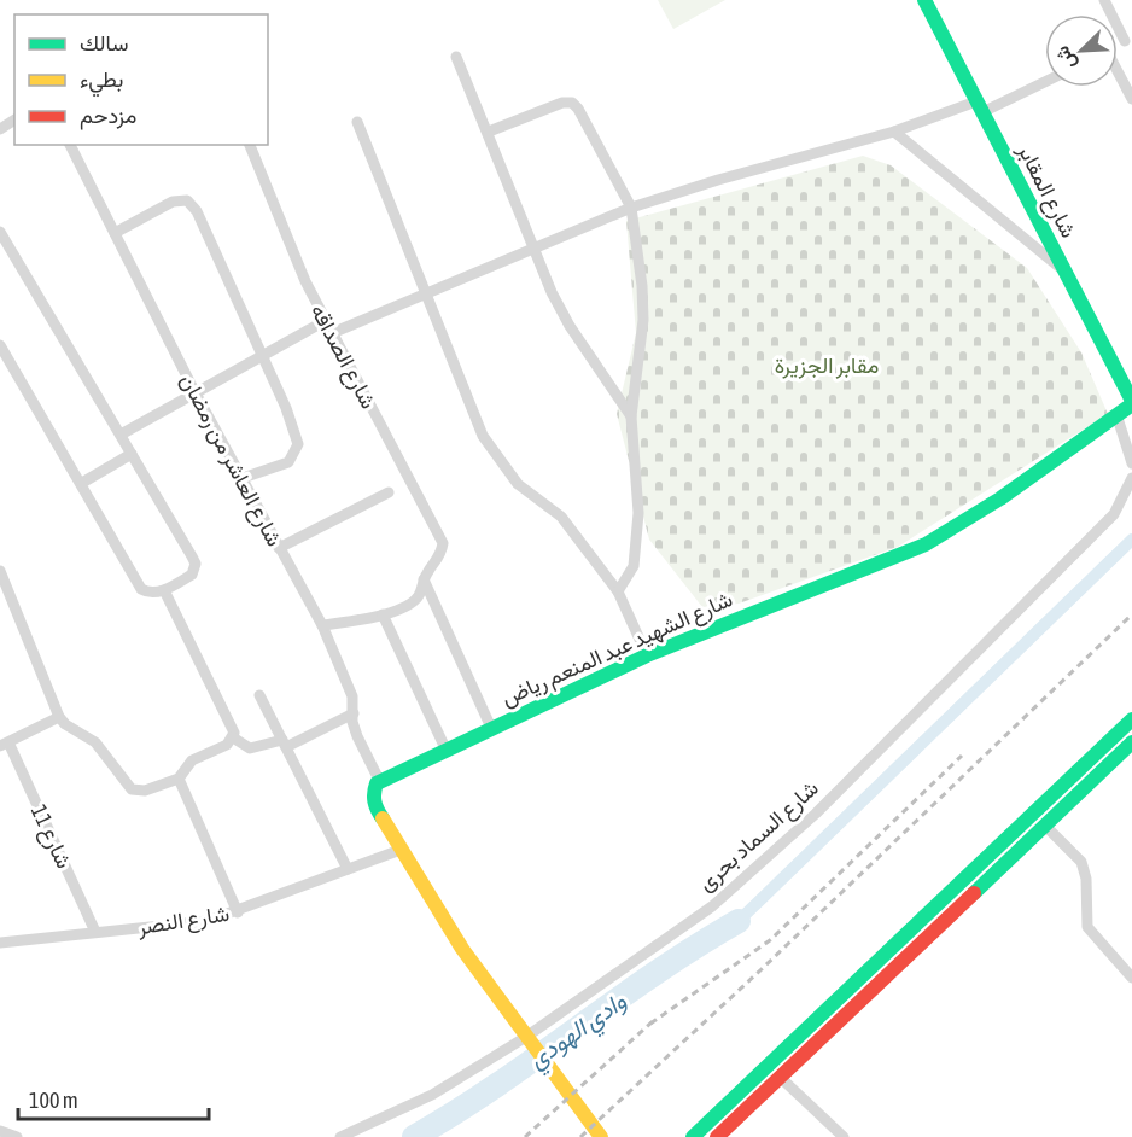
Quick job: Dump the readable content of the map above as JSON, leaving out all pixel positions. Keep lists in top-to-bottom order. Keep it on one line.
{"streets":{"main road":["شارع المقابر","شارع الشهيد عبد المنعم رياض"],"street":["شارع الصداقه","شارع العاشر من رمضان","شارع السماد بحرى","شارع 11","شارع النصر"]},"crossings":[["شارع المقابر","شارع الشهيد عبد المنعم رياض"],["شارع العاشر من رمضان","شارع الشهيد عبد المنعم رياض"],["شارع 11","شارع النصر"]],"water":["وادي الهودي"],"parks":["مقابر الجزيرة"],"legend":["سالك","بطيء","مزدحم"],"scale_bar":"100 m","north":"bottom left"}
